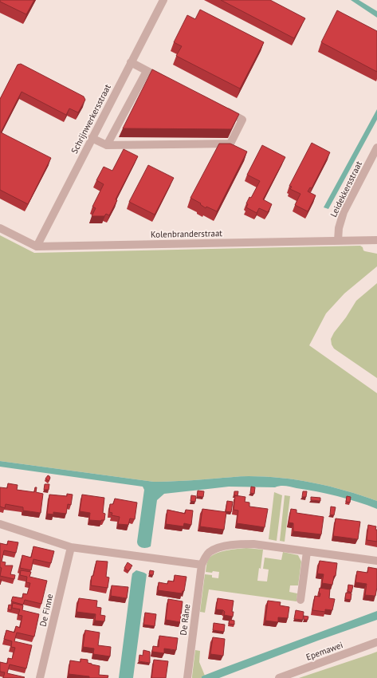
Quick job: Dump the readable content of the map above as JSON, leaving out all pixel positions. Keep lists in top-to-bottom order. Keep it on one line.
{"streets":{"street":["Schrijnwerkersstraat","Leidekkersstraat","Kolenbranderstraat","De Finne","De Râne","Epemawei"]},"crossings":[["Schrijnwerkersstraat","Kolenbranderstraat"],["Leidekkersstraat","Kolenbranderstraat"]]}
